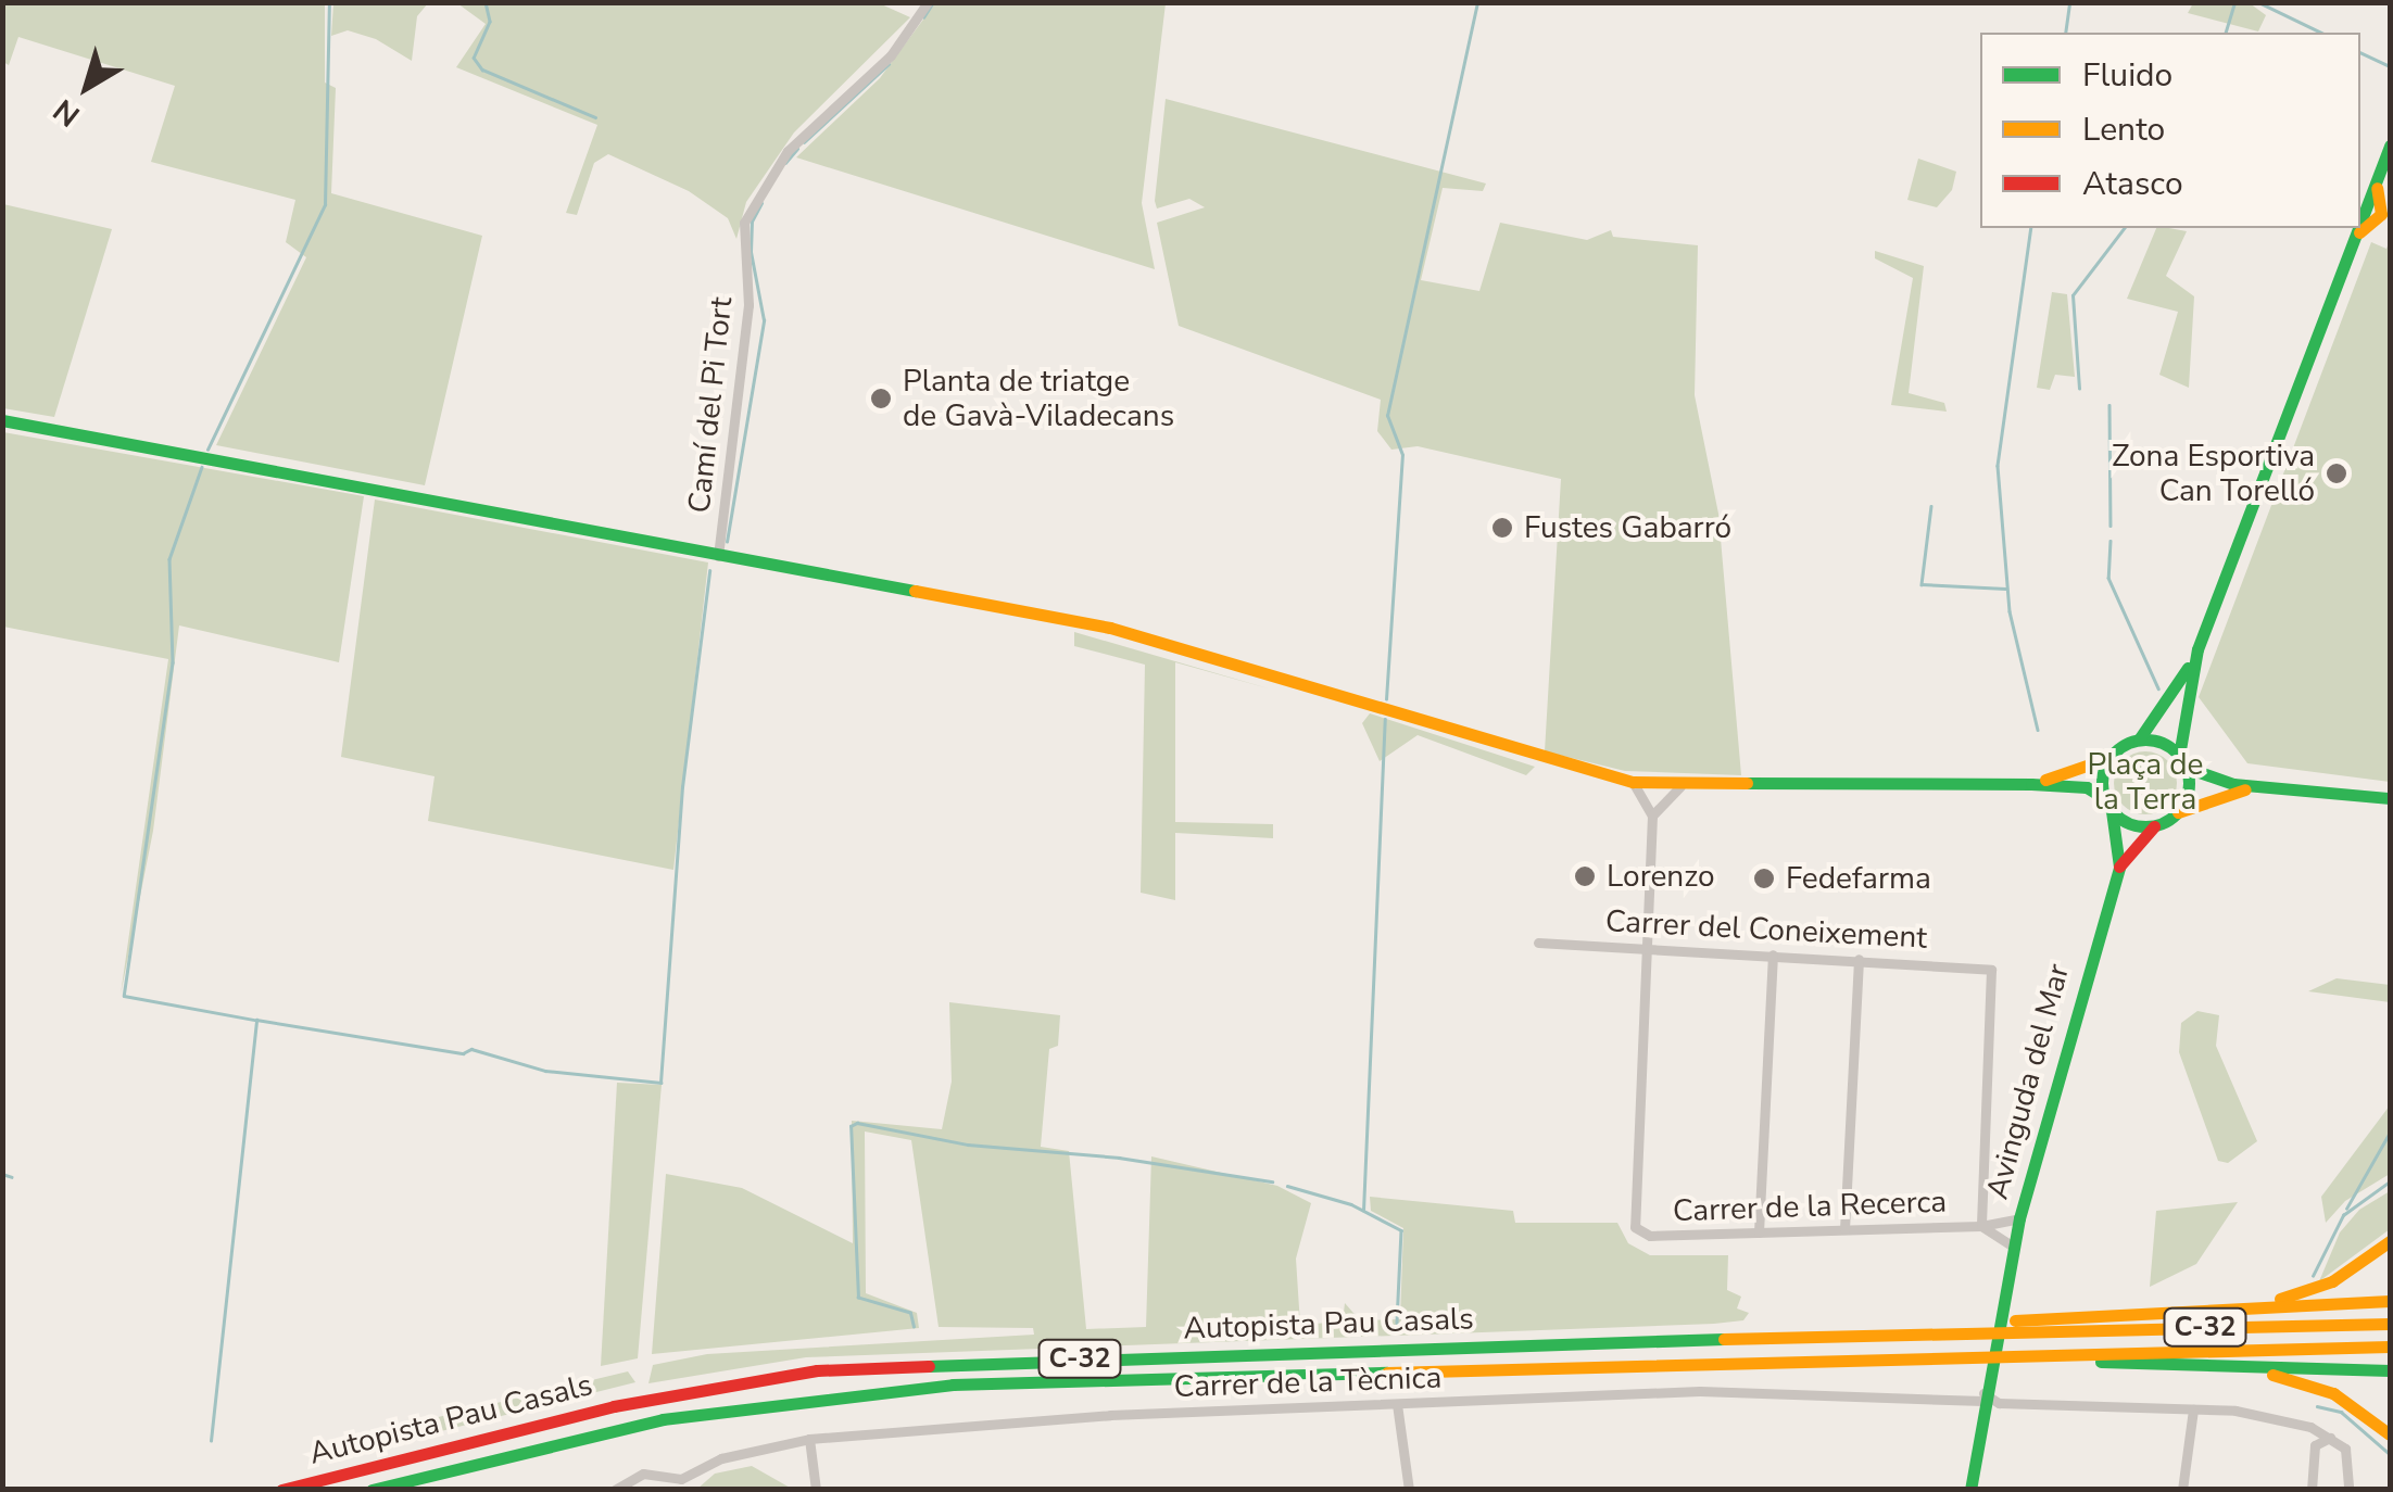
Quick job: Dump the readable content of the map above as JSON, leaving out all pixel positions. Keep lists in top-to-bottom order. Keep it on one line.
{"streets":{"main road":["Avinguda del Mar","Autopista Pau Casals","C-32"],"street":["Camí del Pi Tort","Carrer del Coneixement","Carrer de la Recerca","Carrer de la Tècnica"]},"crossings":[["Carrer del Coneixement","Carrer de la Recerca"],["Avinguda del Mar","Carrer de la Recerca"],["Avinguda del Mar","Carrer de la Tècnica"]],"parks":["Plaça de la Terra"],"places":["Planta de triatge de Gavà-Viladecans","Zona Esportiva Can Torelló","Fustes Gabarró","Lorenzo","Fedefarma"],"legend":["Fluido","Lento","Atasco"],"north":"bottom left"}
